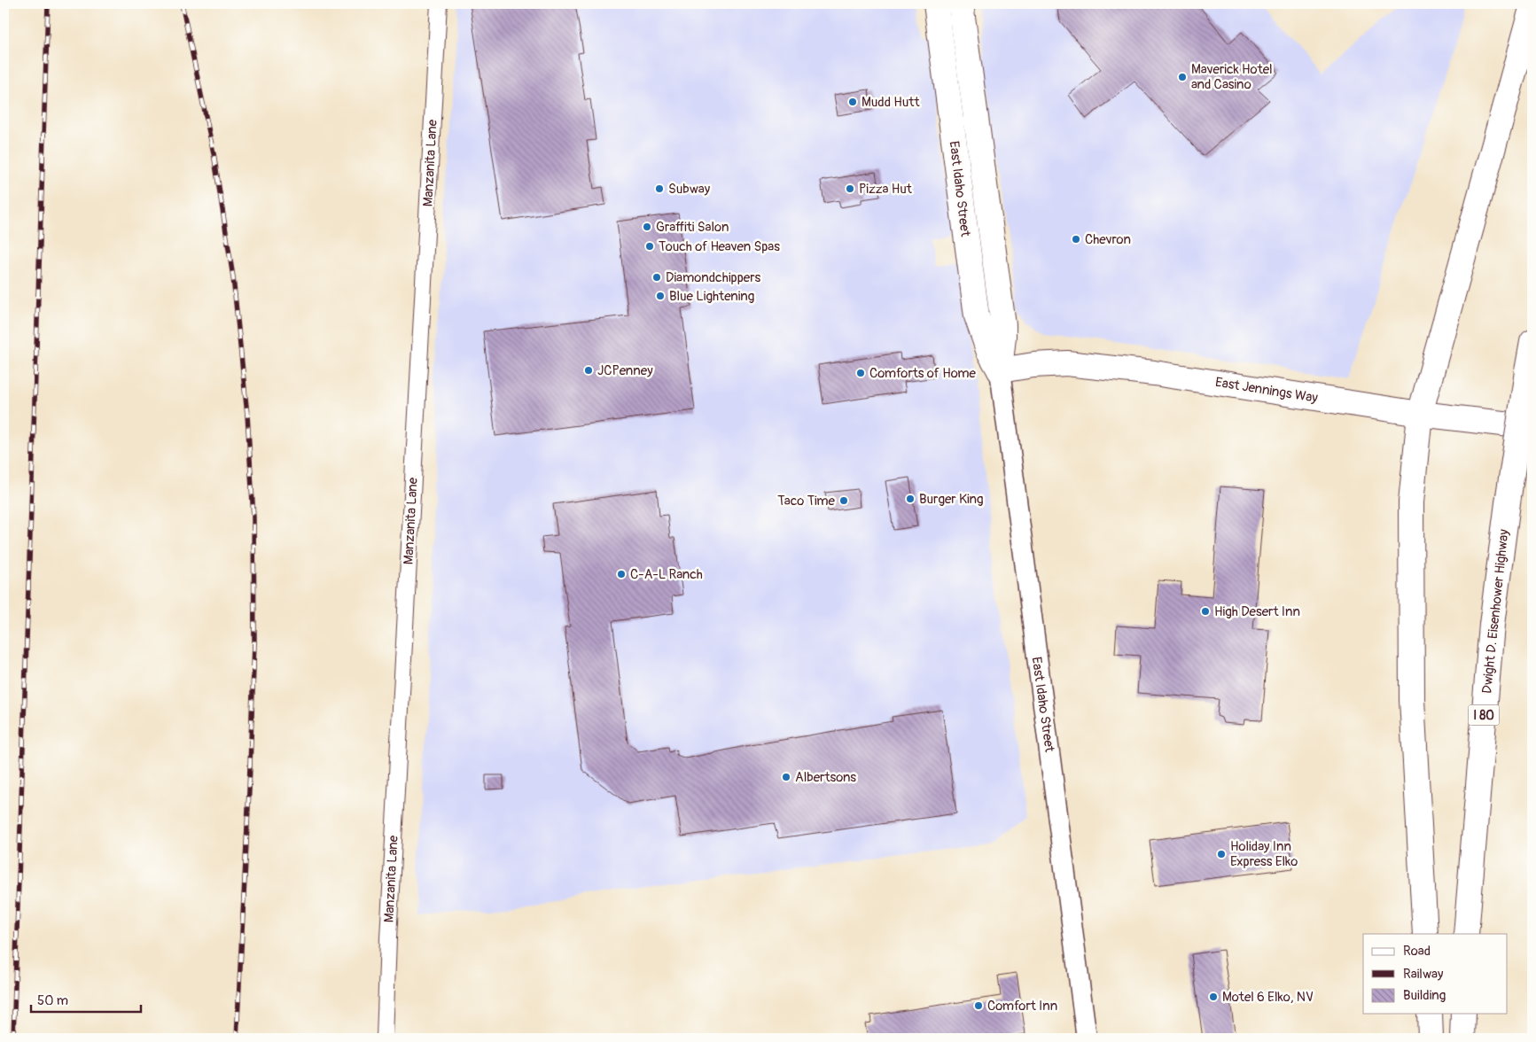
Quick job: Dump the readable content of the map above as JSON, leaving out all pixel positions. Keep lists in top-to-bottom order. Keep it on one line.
{"streets":{"main road":["East Idaho Street","East Jennings Way","Dwight D. Eisenhower Highway","I 80"],"street":["Manzanita Lane"]},"crossings":[["East Idaho Street","East Jennings Way"]],"places":["Maverick Hotel and Casino","Mudd Hutt","Subway","Pizza Hut","Graffiti Salon","Chevron","Touch of Heaven Spas","Diamondchippers","Blue Lightening","JCPenney","Comforts of Home","Burger King","Taco Time","C-A-L Ranch","High Desert Inn","Albertsons","Holiday Inn Express Elko","Motel 6 Elko, NV","Comfort Inn"],"legend":["Road","Railway","Building"],"scale_bar":"50 m"}
